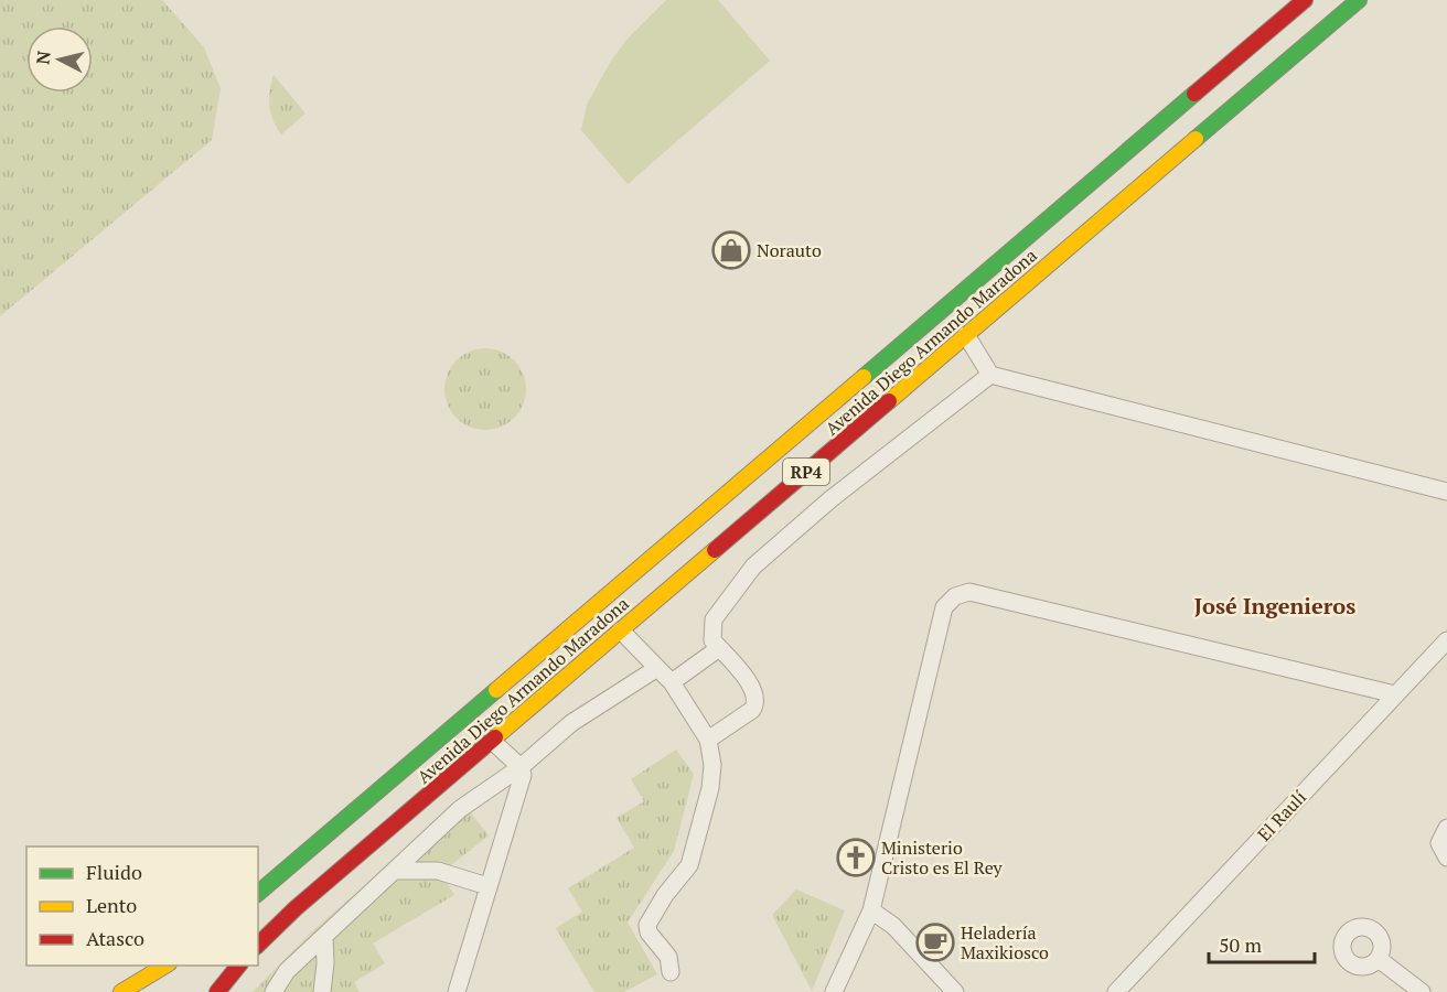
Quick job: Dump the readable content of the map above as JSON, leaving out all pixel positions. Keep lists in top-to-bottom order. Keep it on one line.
{"streets":{"main road":["Avenida Diego Armando Maradona","RP4"],"street":["El Raulí"]},"districts":["José Ingenieros"],"places":{"shop":["Norauto"],"church":["Ministerio Cristo es El Rey"],"cafe":["Heladería Maxikiosco"]},"legend":["Fluido","Lento","Atasco"],"scale_bar":"50 m","north":"left"}
